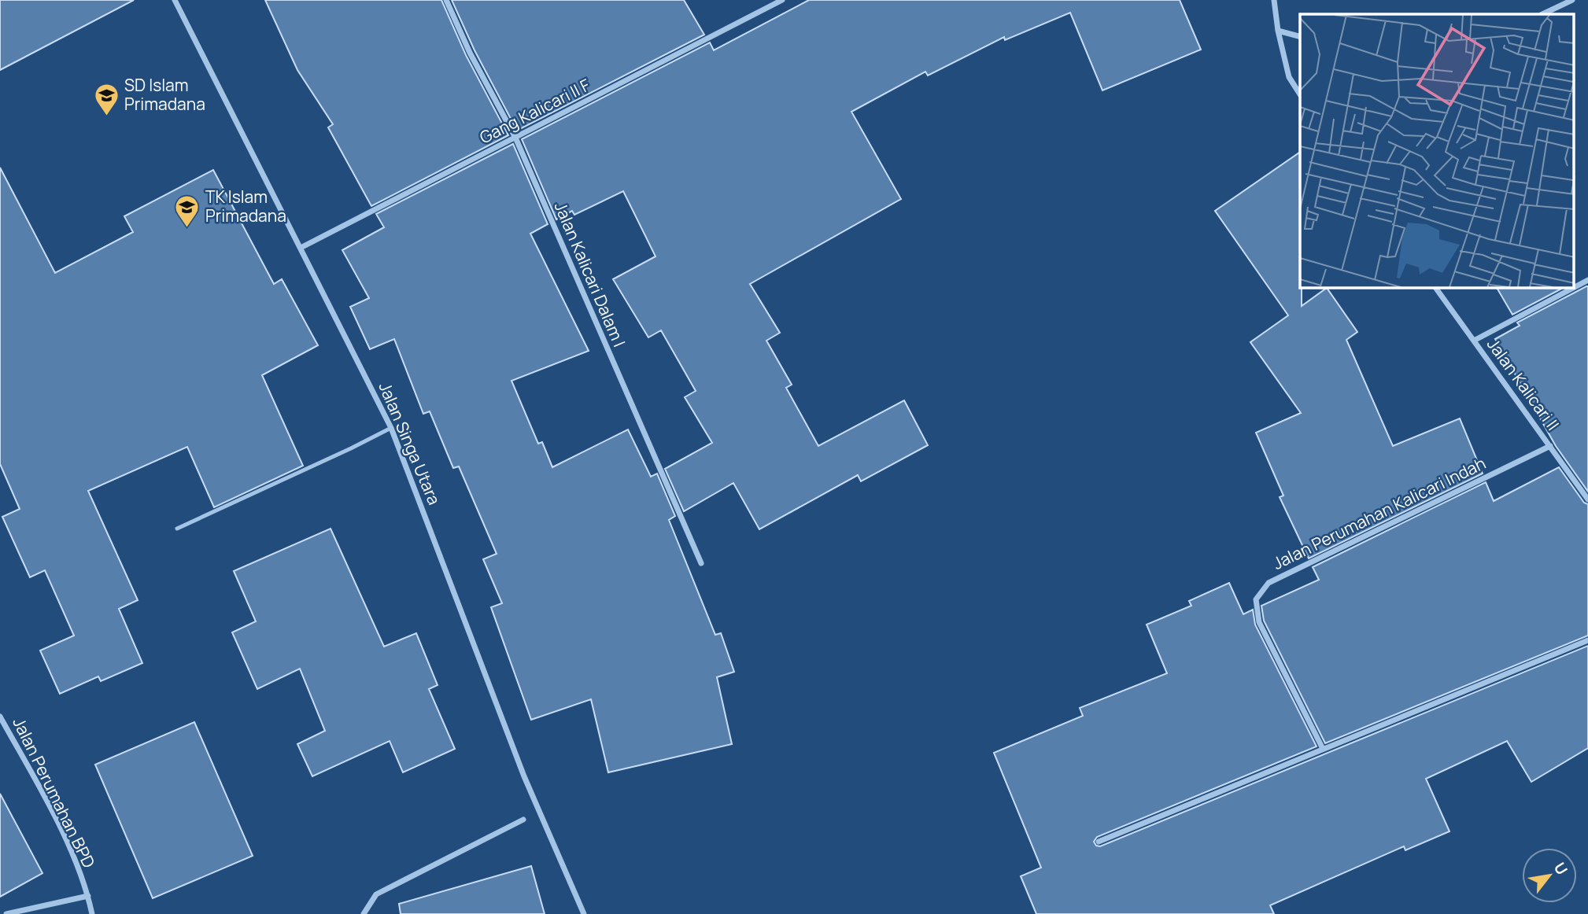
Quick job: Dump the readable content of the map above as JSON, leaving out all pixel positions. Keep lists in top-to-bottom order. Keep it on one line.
{"streets":{"street":["Gang Kalicari II F","Jalan Kalicari Dalam I","Jalan Kalicari II","Jalan Singa Utara","Jalan Perumahan Kalicari Indah","Jalan Perumahan BPD"]},"crossings":[["Gang Kalicari II F","Jalan Kalicari Dalam I"],["Gang Kalicari II F","Jalan Singa Utara"],["Jalan Kalicari II","Jalan Perumahan Kalicari Indah"]],"places":{"school or university":["SD Islam Primadana","TK Islam Primadana"]},"north":"top right"}
